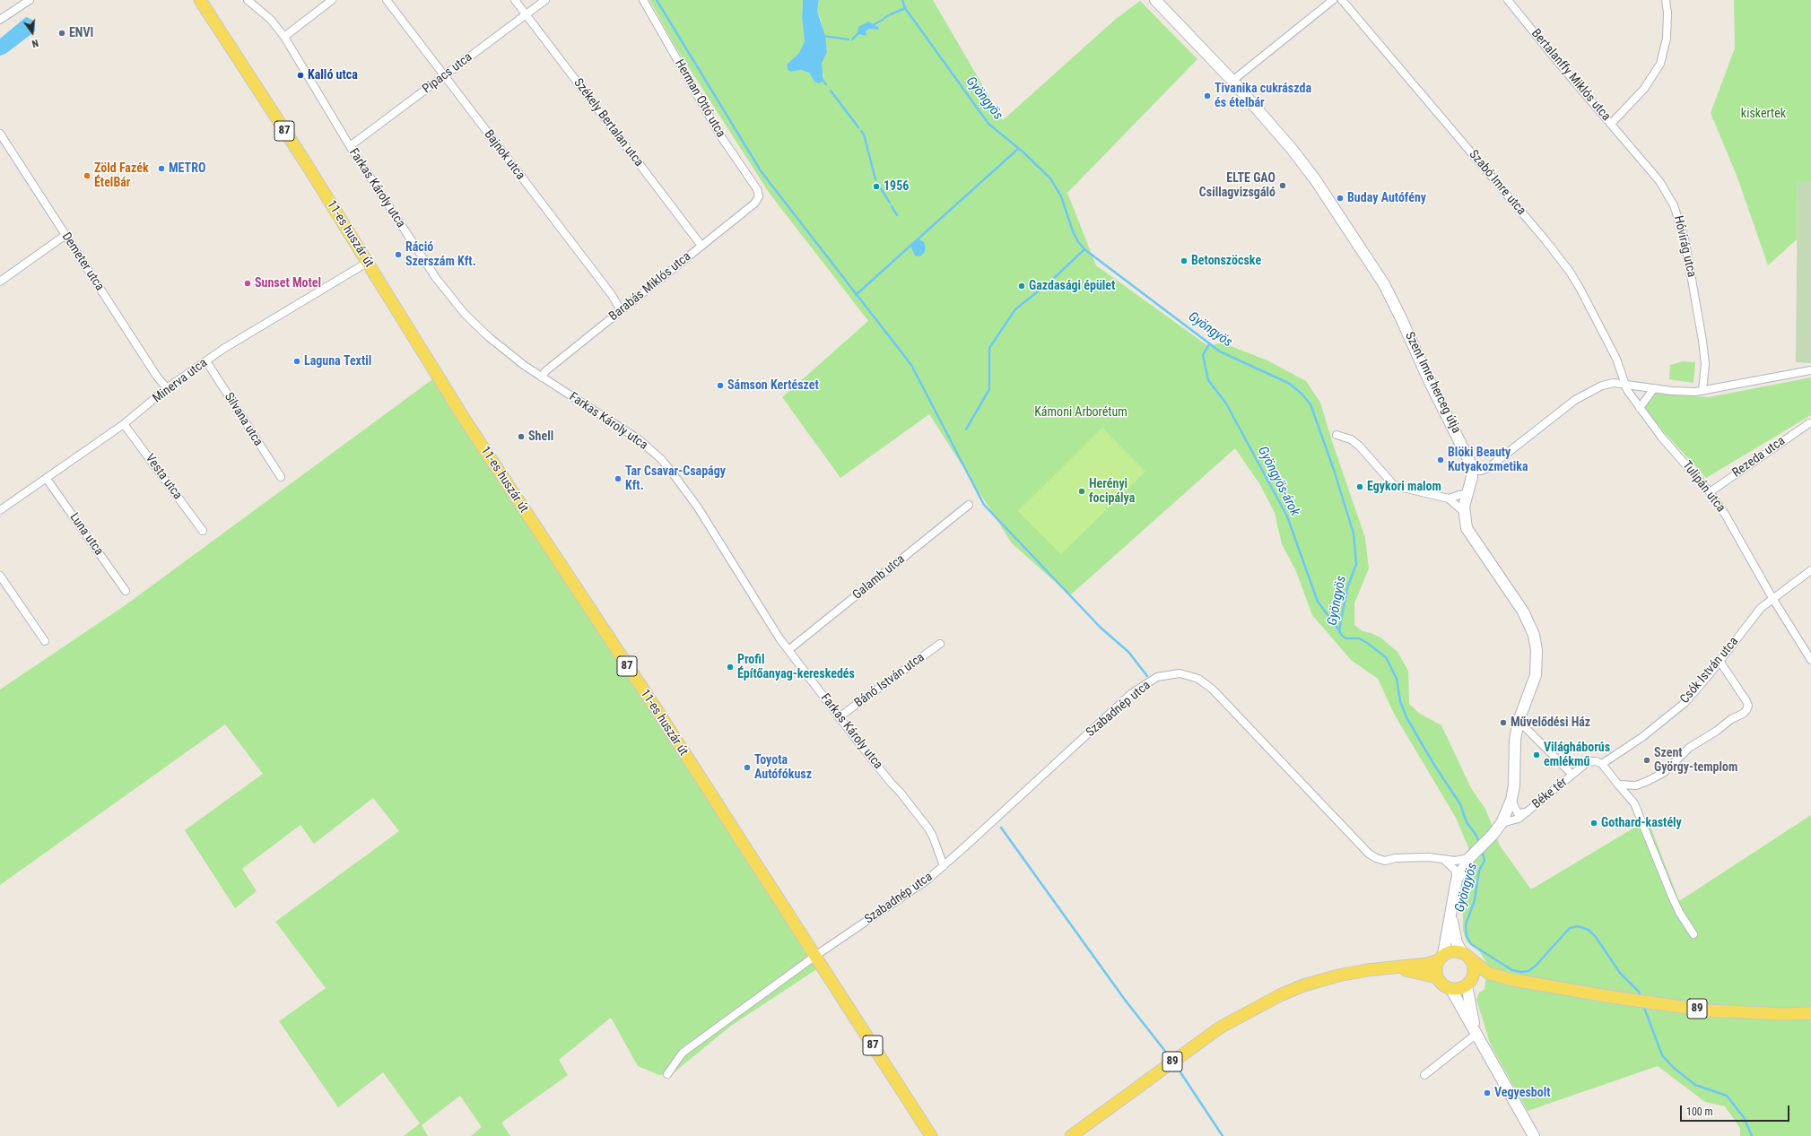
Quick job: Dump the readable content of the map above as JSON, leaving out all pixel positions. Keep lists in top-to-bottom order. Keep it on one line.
{"streets":{"main road":["87","11-es huszár út","Szent Imre herceg útja","89"],"street":["Pipacs utca","Bertalanffy Miklós utca","Herman Ottó utca","Székely Bertalan utca","Bajnok utca","Szabó Imre utca","Farkas Károly utca","Hóvirág utca","Demeter utca","Barabás Miklós utca","Minerva utca","Silvana utca","Rezeda utca","Vesta utca","Tulipán utca","Luna utca","Galamb utca","Csók István utca","Bánó István utca","Szabadnép utca","Béke tér"]},"crossings":[["Pipacs utca","Székely Bertalan utca"],["Pipacs utca","Bajnok utca"],["Pipacs utca","Farkas Károly utca"],["Bertalanffy Miklós utca","Hóvirág utca"],["Herman Ottó utca","Barabás Miklós utca"],["Székely Bertalan utca","Barabás Miklós utca"],["87","11-es huszár út"],["87","Szabadnép utca"],["Bajnok utca","Barabás Miklós utca"],["Szabó Imre utca","Tulipán utca"],["Farkas Károly utca","Barabás Miklós utca"],["Farkas Károly utca","Galamb utca"],["Farkas Károly utca","Bánó István utca"],["Farkas Károly utca","Szabadnép utca"],["11-es huszár út","Minerva utca"],["11-es huszár út","Szabadnép utca"],["Demeter utca","Minerva utca"],["Minerva utca","Silvana utca"],["Minerva utca","Vesta utca"],["Minerva utca","Luna utca"],["Szent Imre herceg útja","Szabadnép utca"],["Szent Imre herceg útja","Béke tér"],["Szent Imre herceg útja","89"],["Rezeda utca","Tulipán utca"],["Tulipán utca","Csók István utca"],["Csók István utca","Béke tér"]],"water":["Gyöngyös","Gyöngyös-árok"],"parks":["kiskertek","Kámoni Arborétum"],"places":["ENVI","Kalló utca","Tivanika cukrászda és ételbár","METRO","Zöld Fazék ÉtelBár","ELTE GAO Csillagvizsgáló","1956","Buday Autófény","Ráció Szerszám Kft.","Betonszöcske","Sunset Motel","Gazdasági épület","Laguna Textil","Sámson Kertészet","Shell","Blöki Beauty Kutyakozmetika","Tar Csavar-Csapágy Kft.","Egykori malom","Herényi focipálya","Profil Építőanyag-kereskedés","Művelődési Ház","Világháborús emlékmű","Szent György-templom","Toyota Autófókusz","Gothard-kastély","Vegyesbolt"],"scale_bar":"100 m","north":"bottom"}
